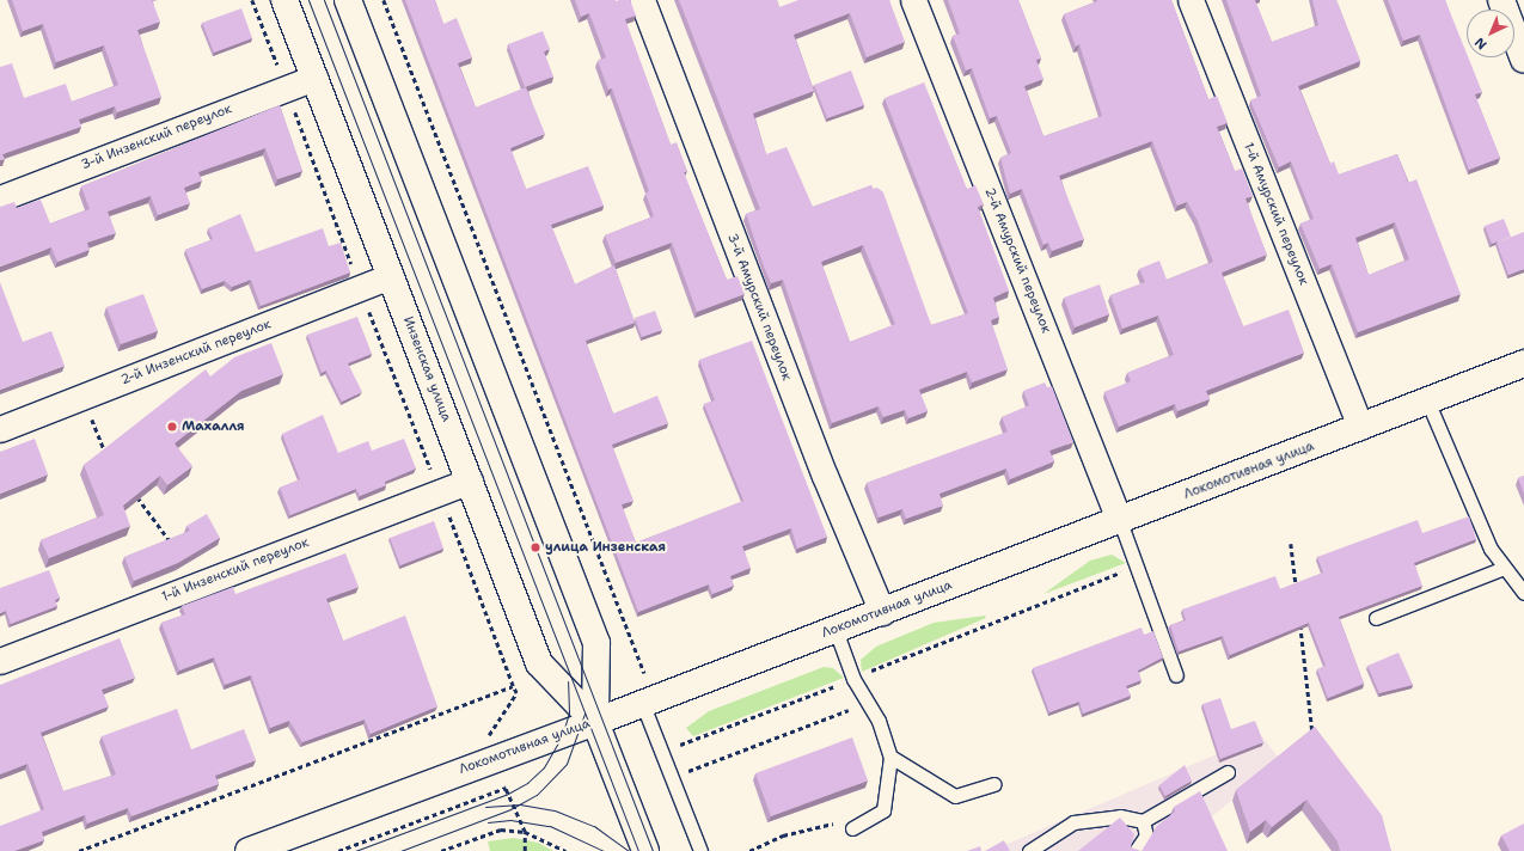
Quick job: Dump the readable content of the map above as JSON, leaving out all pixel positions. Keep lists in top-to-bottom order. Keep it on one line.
{"streets":{"main road":["Инзенская улица","Локомотивная улица"],"street":["3-й Инзенский переулок","1-й Амурский переулок","2-й Амурский переулок","3-й Амурский переулок","2-й Инзенский переулок","1-й Инзенский переулок"]},"crossings":[["3-й Инзенский переулок","Инзенская улица"],["1-й Амурский переулок","Локомотивная улица"],["2-й Амурский переулок","Локомотивная улица"],["3-й Амурский переулок","Локомотивная улица"],["2-й Инзенский переулок","Инзенская улица"],["Инзенская улица","Локомотивная улица"],["Инзенская улица","1-й Инзенский переулок"]],"places":["Махалля","улица Инзенская"],"north":"bottom left"}
